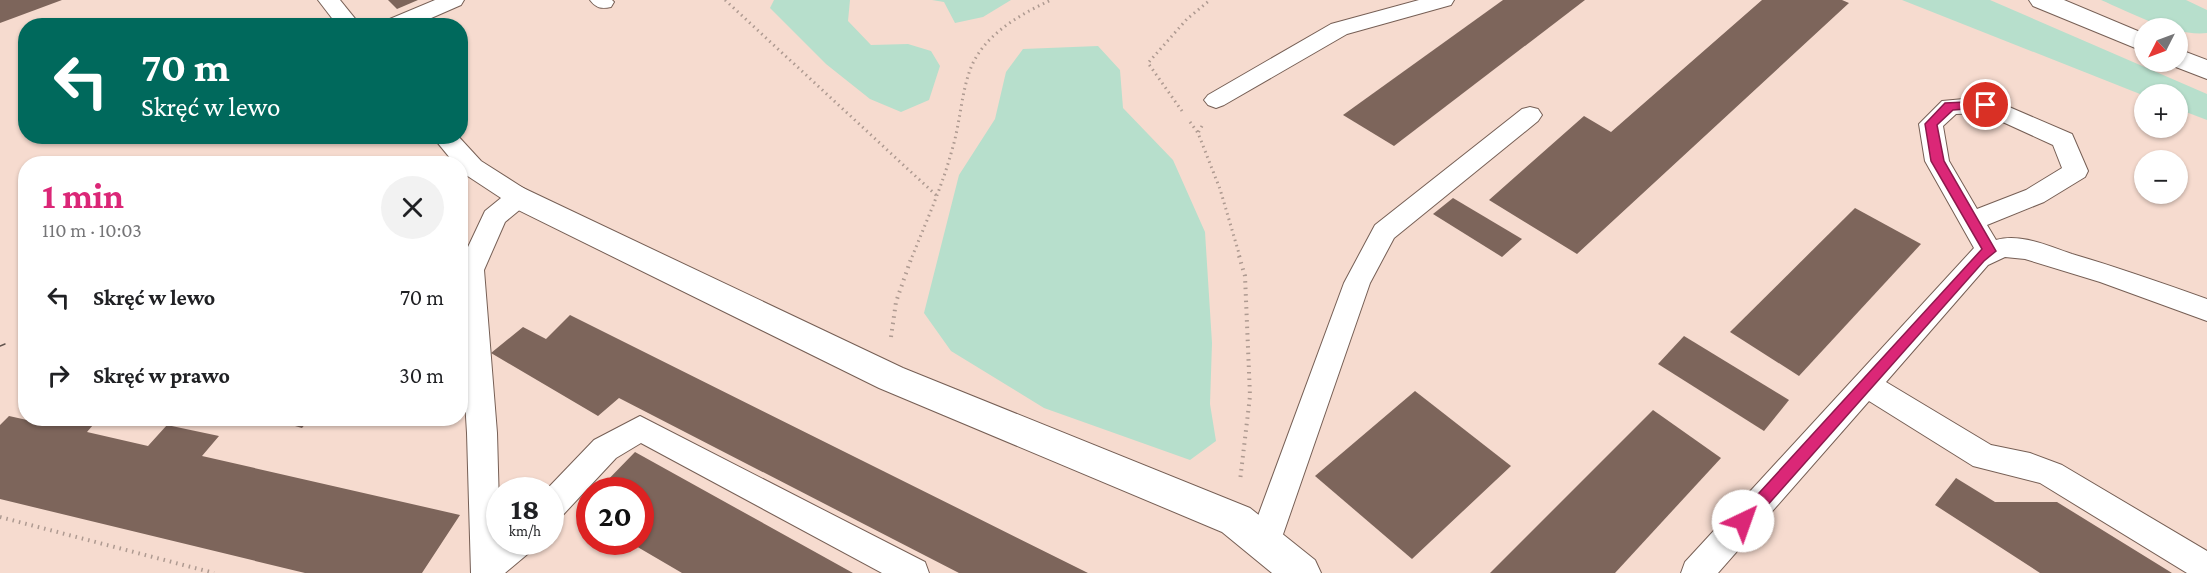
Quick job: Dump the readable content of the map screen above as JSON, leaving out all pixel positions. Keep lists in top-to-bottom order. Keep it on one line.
{"north":"bottom left","page":{"map_buttons":["+","−"],"turn":["70 m","Skręć w lewo"],"heading":["1 min","110 m · 10:03"],"list":[{"name":"Skręć w lewo","value":"70 m"},{"name":"Skręć w prawo","value":"30 m"}],"speed":"18 km/h","limit":"20"}}
